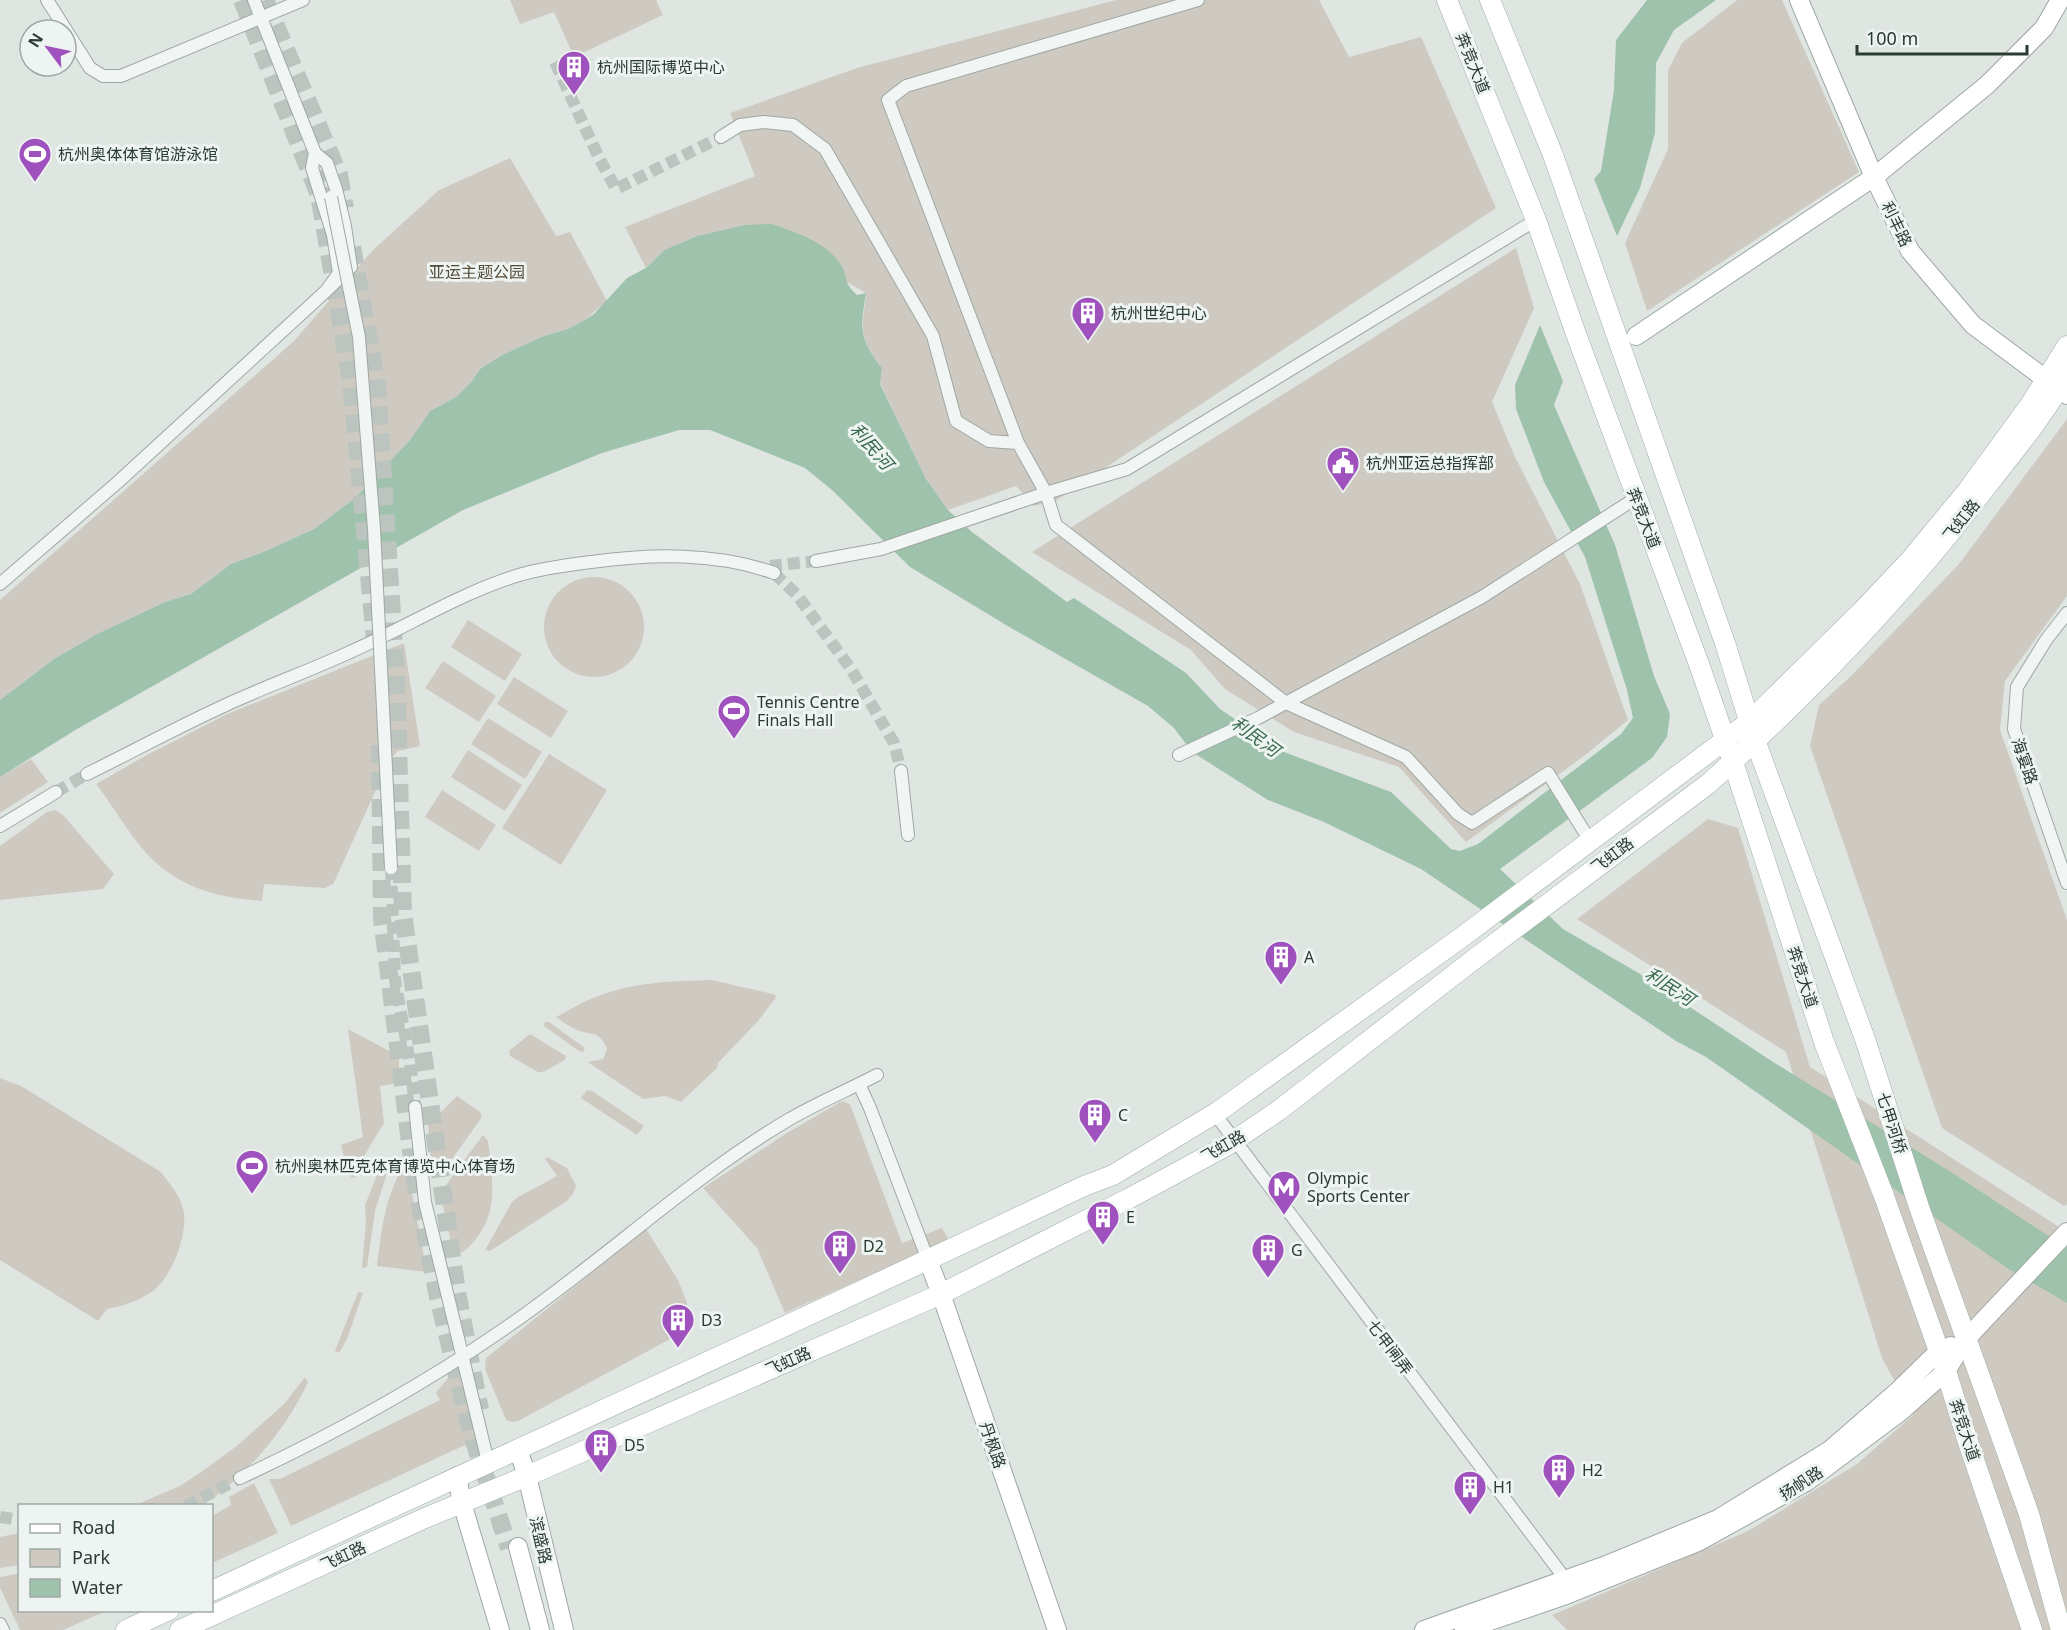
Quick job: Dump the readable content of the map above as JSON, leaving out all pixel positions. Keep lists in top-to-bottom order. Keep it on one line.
{"streets":{"main road":["奔竞大道","利丰路","飞虹路","七甲河桥","丹枫路","扬帆路","滨盛路"],"street":["海宴路","七甲闸弄"]},"crossings":[["奔竞大道","飞虹路"],["奔竞大道","七甲河桥"],["奔竞大道","扬帆路"],["利丰路","飞虹路"],["飞虹路","七甲闸弄"],["飞虹路","丹枫路"],["飞虹路","滨盛路"]],"water":["利民河"],"parks":["亚运主题公园"],"places":{"building":["杭州国际博览中心","杭州世纪中心","A","C","E","D2","G","D3","D5","H2","H1"],"sports":["杭州奥体体育馆游泳馆","Tennis Centre Finals Hall","杭州奥林匹克体育博览中心体育场"],"public building":["杭州亚运总指挥部"],"metro station":["Olympic Sports Center"]},"legend":["Road","Park","Water"],"scale_bar":"100 m","north":"top left"}
